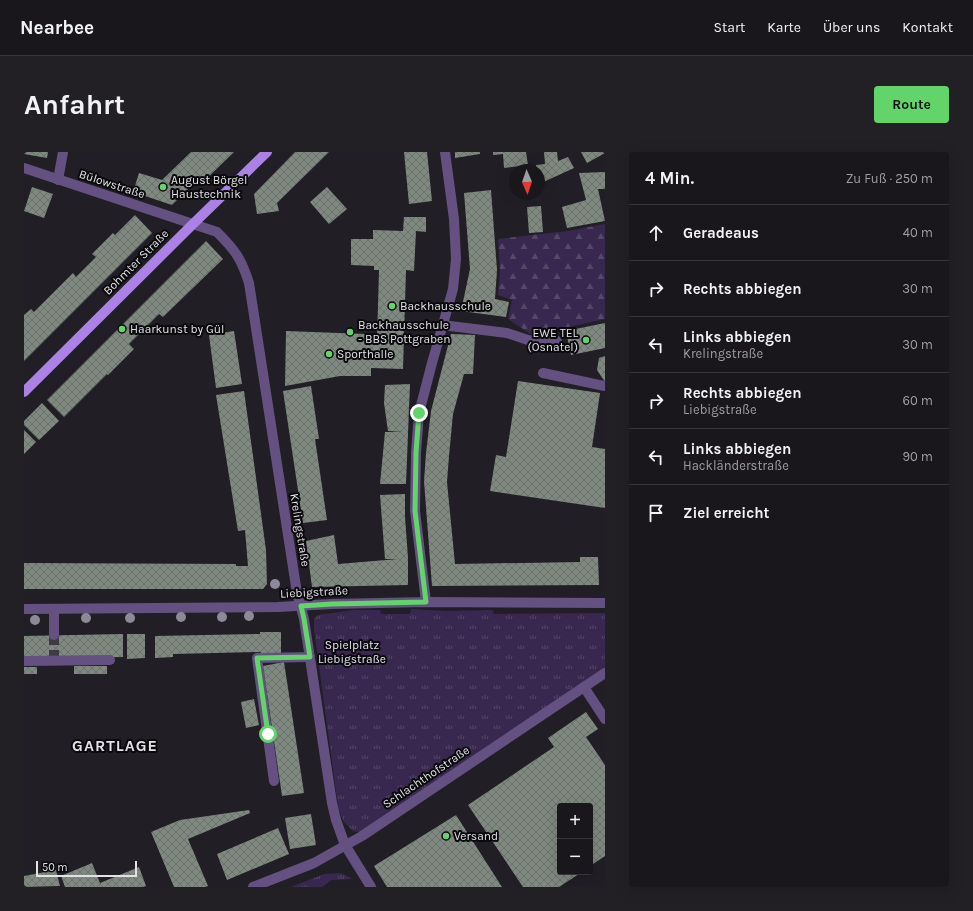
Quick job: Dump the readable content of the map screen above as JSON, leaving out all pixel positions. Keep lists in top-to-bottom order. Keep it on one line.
{"streets":{"main road":["Bohmter Straße"],"street":["Bülowstraße","Krelingstraße","Liebigstraße","Schlachthofstraße"]},"crossings":[["Bülowstraße","Bohmter Straße"],["Bülowstraße","Krelingstraße"],["Bohmter Straße","Krelingstraße"],["Krelingstraße","Liebigstraße"],["Krelingstraße","Schlachthofstraße"]],"districts":["GARTLAGE"],"parks":["Spielplatz Liebigstraße"],"places":["August Börgel Haustechnik","Backhausschule","Haarkunst by Gül","Backhausschule - BBS Pottgraben","EWE TEL (Osnatel)","Sporthalle","Versand"],"scale_bar":"50 m","north":"bottom","page":{"header":"Nearbee","nav":["Start","Karte","Über uns","Kontakt"],"buttons":"Route","title":"Anfahrt","heading":["4 Min.","Zu Fuß · 250 m"],"list":[["Geradeaus","40 m"],["Rechts abbiegen","30 m"],["Links abbiegen","Krelingstraße","30 m"],["Rechts abbiegen","Liebigstraße","60 m"],["Links abbiegen","Hackländerstraße","90 m"],"Ziel erreicht"],"map_buttons":["+","−"],"scale":"50 m"}}
